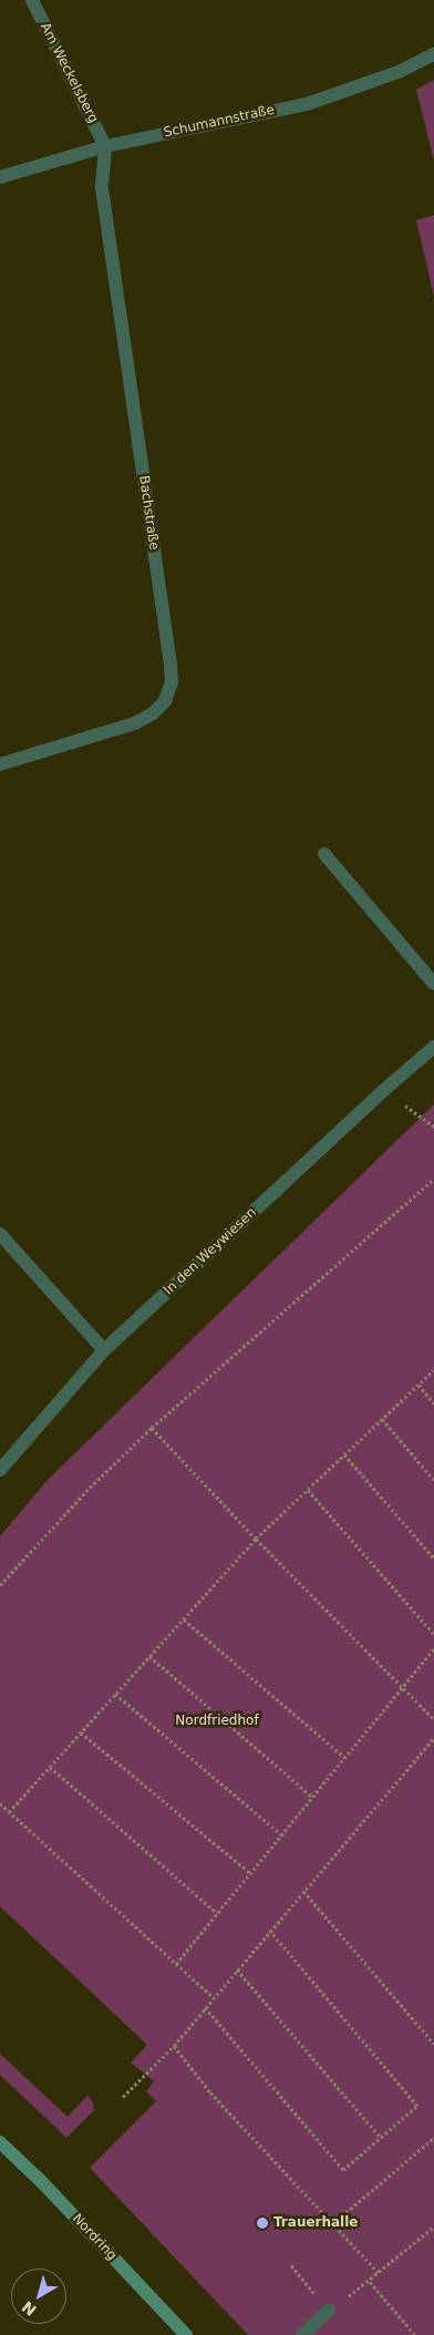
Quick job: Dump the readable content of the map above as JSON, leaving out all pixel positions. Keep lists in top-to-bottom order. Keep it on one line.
{"streets":{"street":["Am Weckelsberg","Schumannstraße","Bachstraße","In den Weywiesen","Nordring"]},"crossings":[["Am Weckelsberg","Schumannstraße"],["Am Weckelsberg","Bachstraße"],["Schumannstraße","Bachstraße"]],"parks":["Nordfriedhof"],"places":["Trauerhalle"],"north":"bottom left"}
